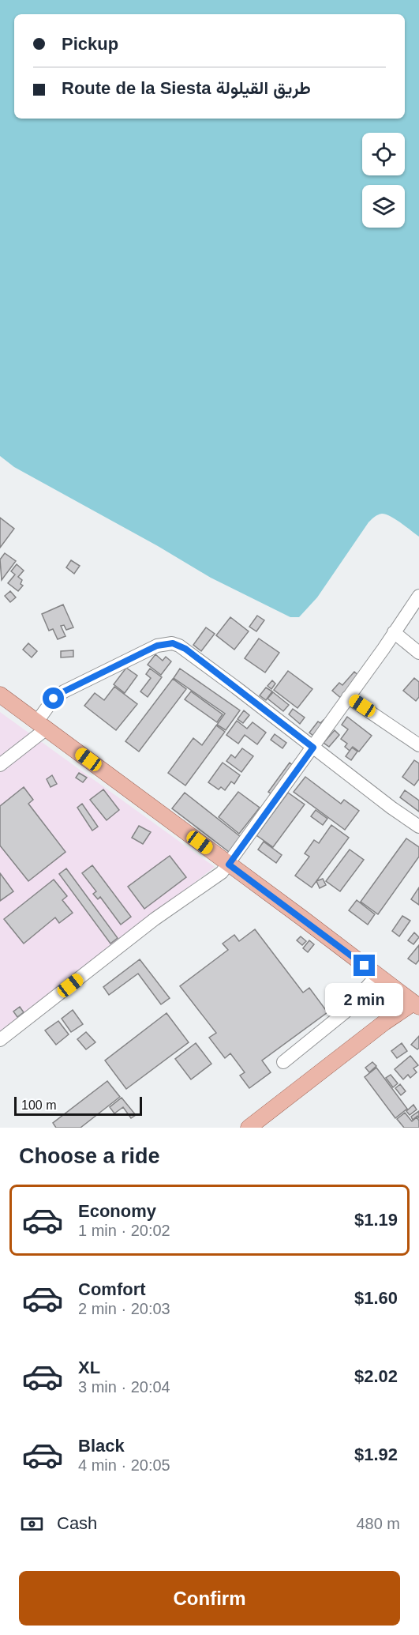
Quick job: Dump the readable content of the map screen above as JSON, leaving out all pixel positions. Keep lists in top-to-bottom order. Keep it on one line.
{"scale_bar":"100 m","page":{"banner":["Pickup","Route de la Siesta طريق القيلولة"],"bubble":"2 min","scale":"100 m","heading":"Choose a ride","list":[{"name":"Economy","note":"1 min · 20:02","value":"$1.19"},{"name":"Comfort","note":"2 min · 20:03","value":"$1.60"},{"name":"XL","note":"3 min · 20:04","value":"$2.02"},{"name":"Black","note":"4 min · 20:05","value":"$1.92"}],"pay":["Cash","480 m"],"buttons":"Confirm"}}
